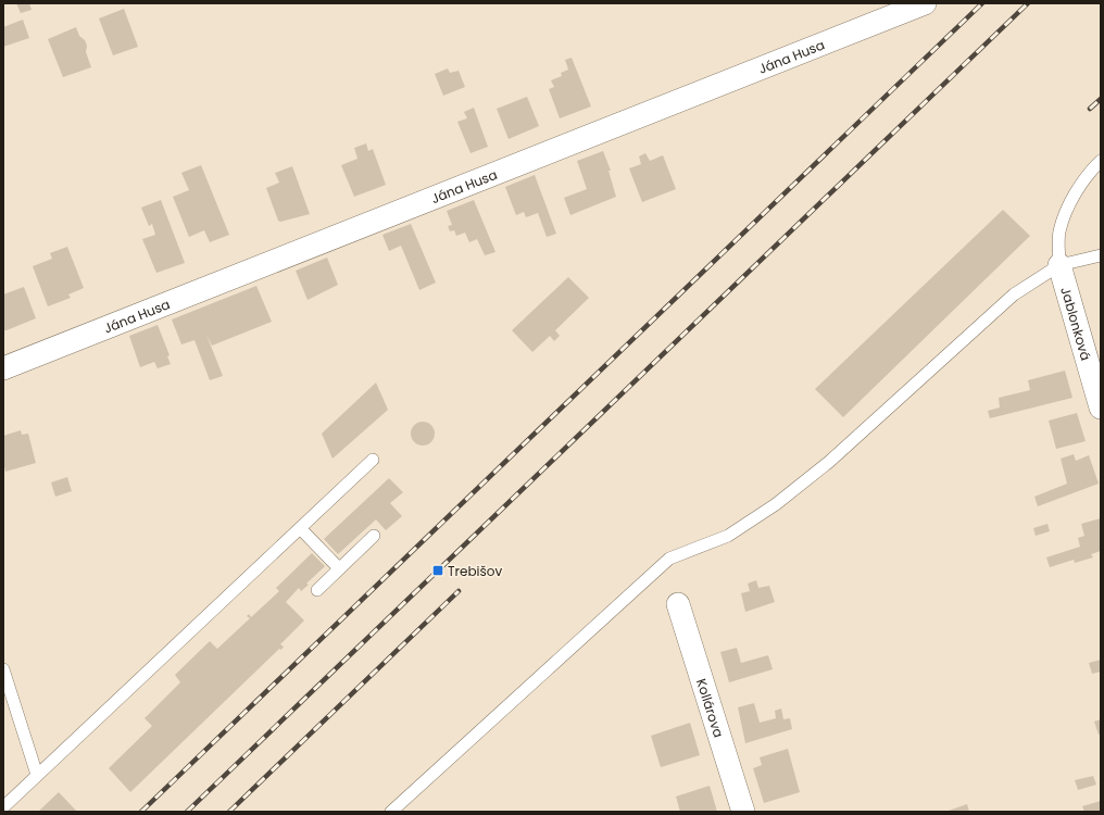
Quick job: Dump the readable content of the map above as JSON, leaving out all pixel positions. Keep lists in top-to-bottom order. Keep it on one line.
{"streets":{"street":["Jána Husa","Jablonková","Kollárova"]},"places":{"transit":["Trebišov"]}}
